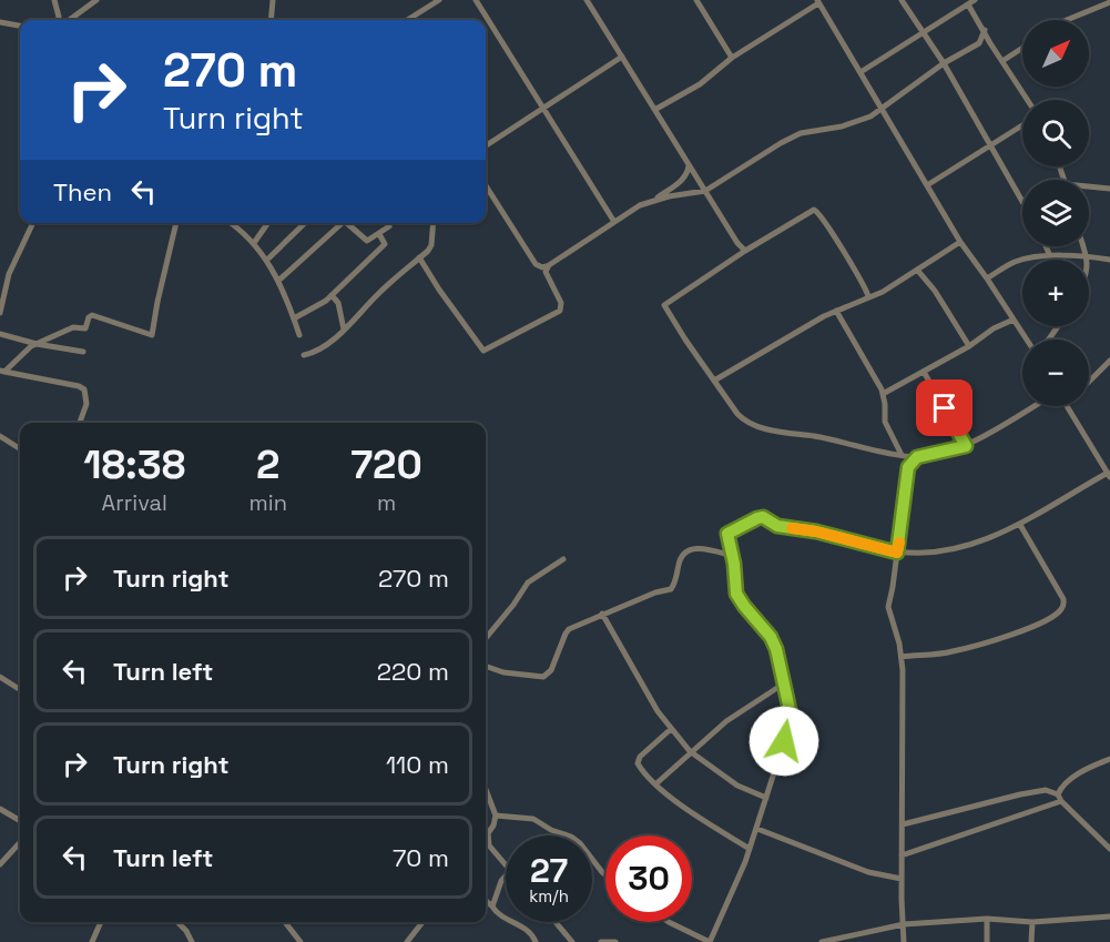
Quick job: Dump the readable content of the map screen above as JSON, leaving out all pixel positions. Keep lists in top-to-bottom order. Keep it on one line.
{"north":"top right","page":{"map_buttons":["+","−"],"turn":["270 m","Turn right"],"then":"Then","eta":["18:38","Arrival","2","min","720","m"],"list":[{"name":"Turn right","value":"270 m"},{"name":"Turn left","value":"220 m"},{"name":"Turn right","value":"110 m"},{"name":"Turn left","value":"70 m"}],"speed":"27 km/h","limit":"30"}}
